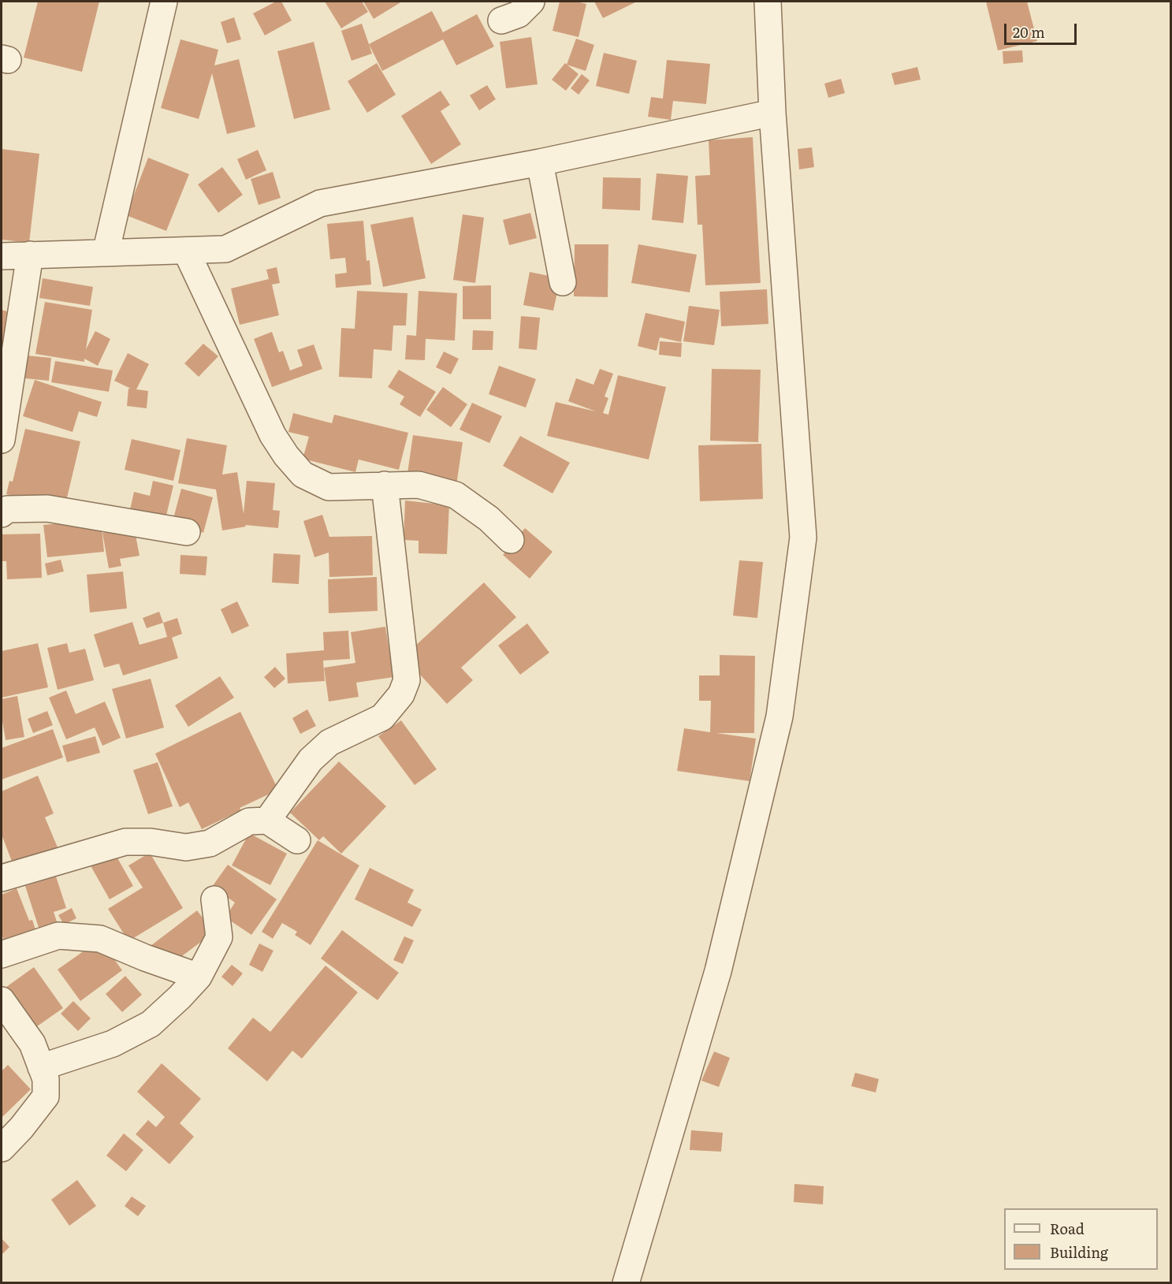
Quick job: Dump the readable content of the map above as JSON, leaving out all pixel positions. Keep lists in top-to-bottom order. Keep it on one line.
{"legend":["Road","Building"],"scale_bar":"20 m"}
